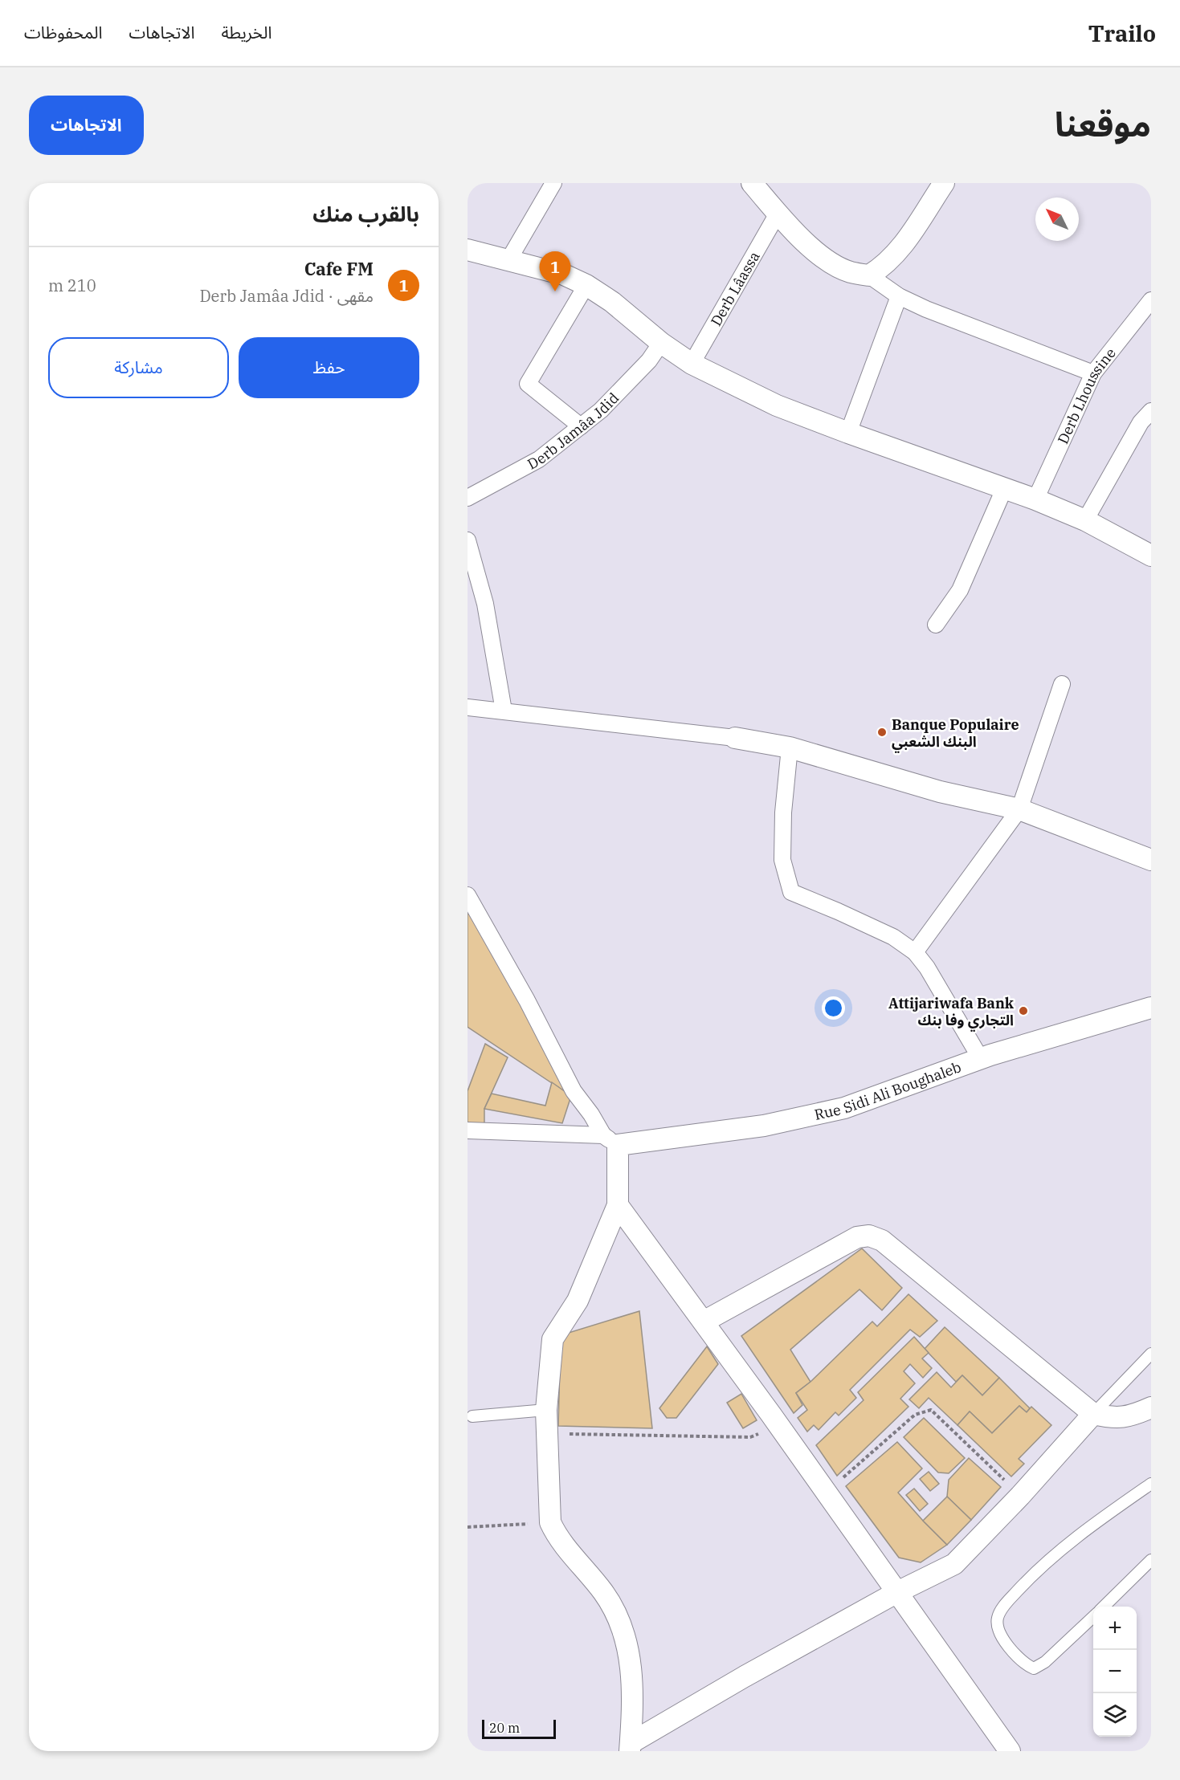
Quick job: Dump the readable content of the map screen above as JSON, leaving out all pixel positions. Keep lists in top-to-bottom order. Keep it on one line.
{"streets":{"street":["Derb Lâassa","Derb Lhoussine","Derb Jamâa Jdid","Rue Sidi Ali Boughaleb"]},"places":["Banque Populaire البنك الشعبي","Attijariwafa Bank التجاري وفا بنك"],"scale_bar":"20 m","north":"top left","page":{"header":"Trailo","nav":["الخريطة","الاتجاهات","المحفوظات"],"title":"موقعنا","buttons":["الاتجاهات",["حفظ","مشاركة"]],"heading":"بالقرب منك","list":[{"mark":"1","name":"Cafe FM","note":"مقهى · Derb Jamâa Jdid","value":"210 m"}],"pins":"1","map_buttons":["+","−"],"scale":"20 m"}}
